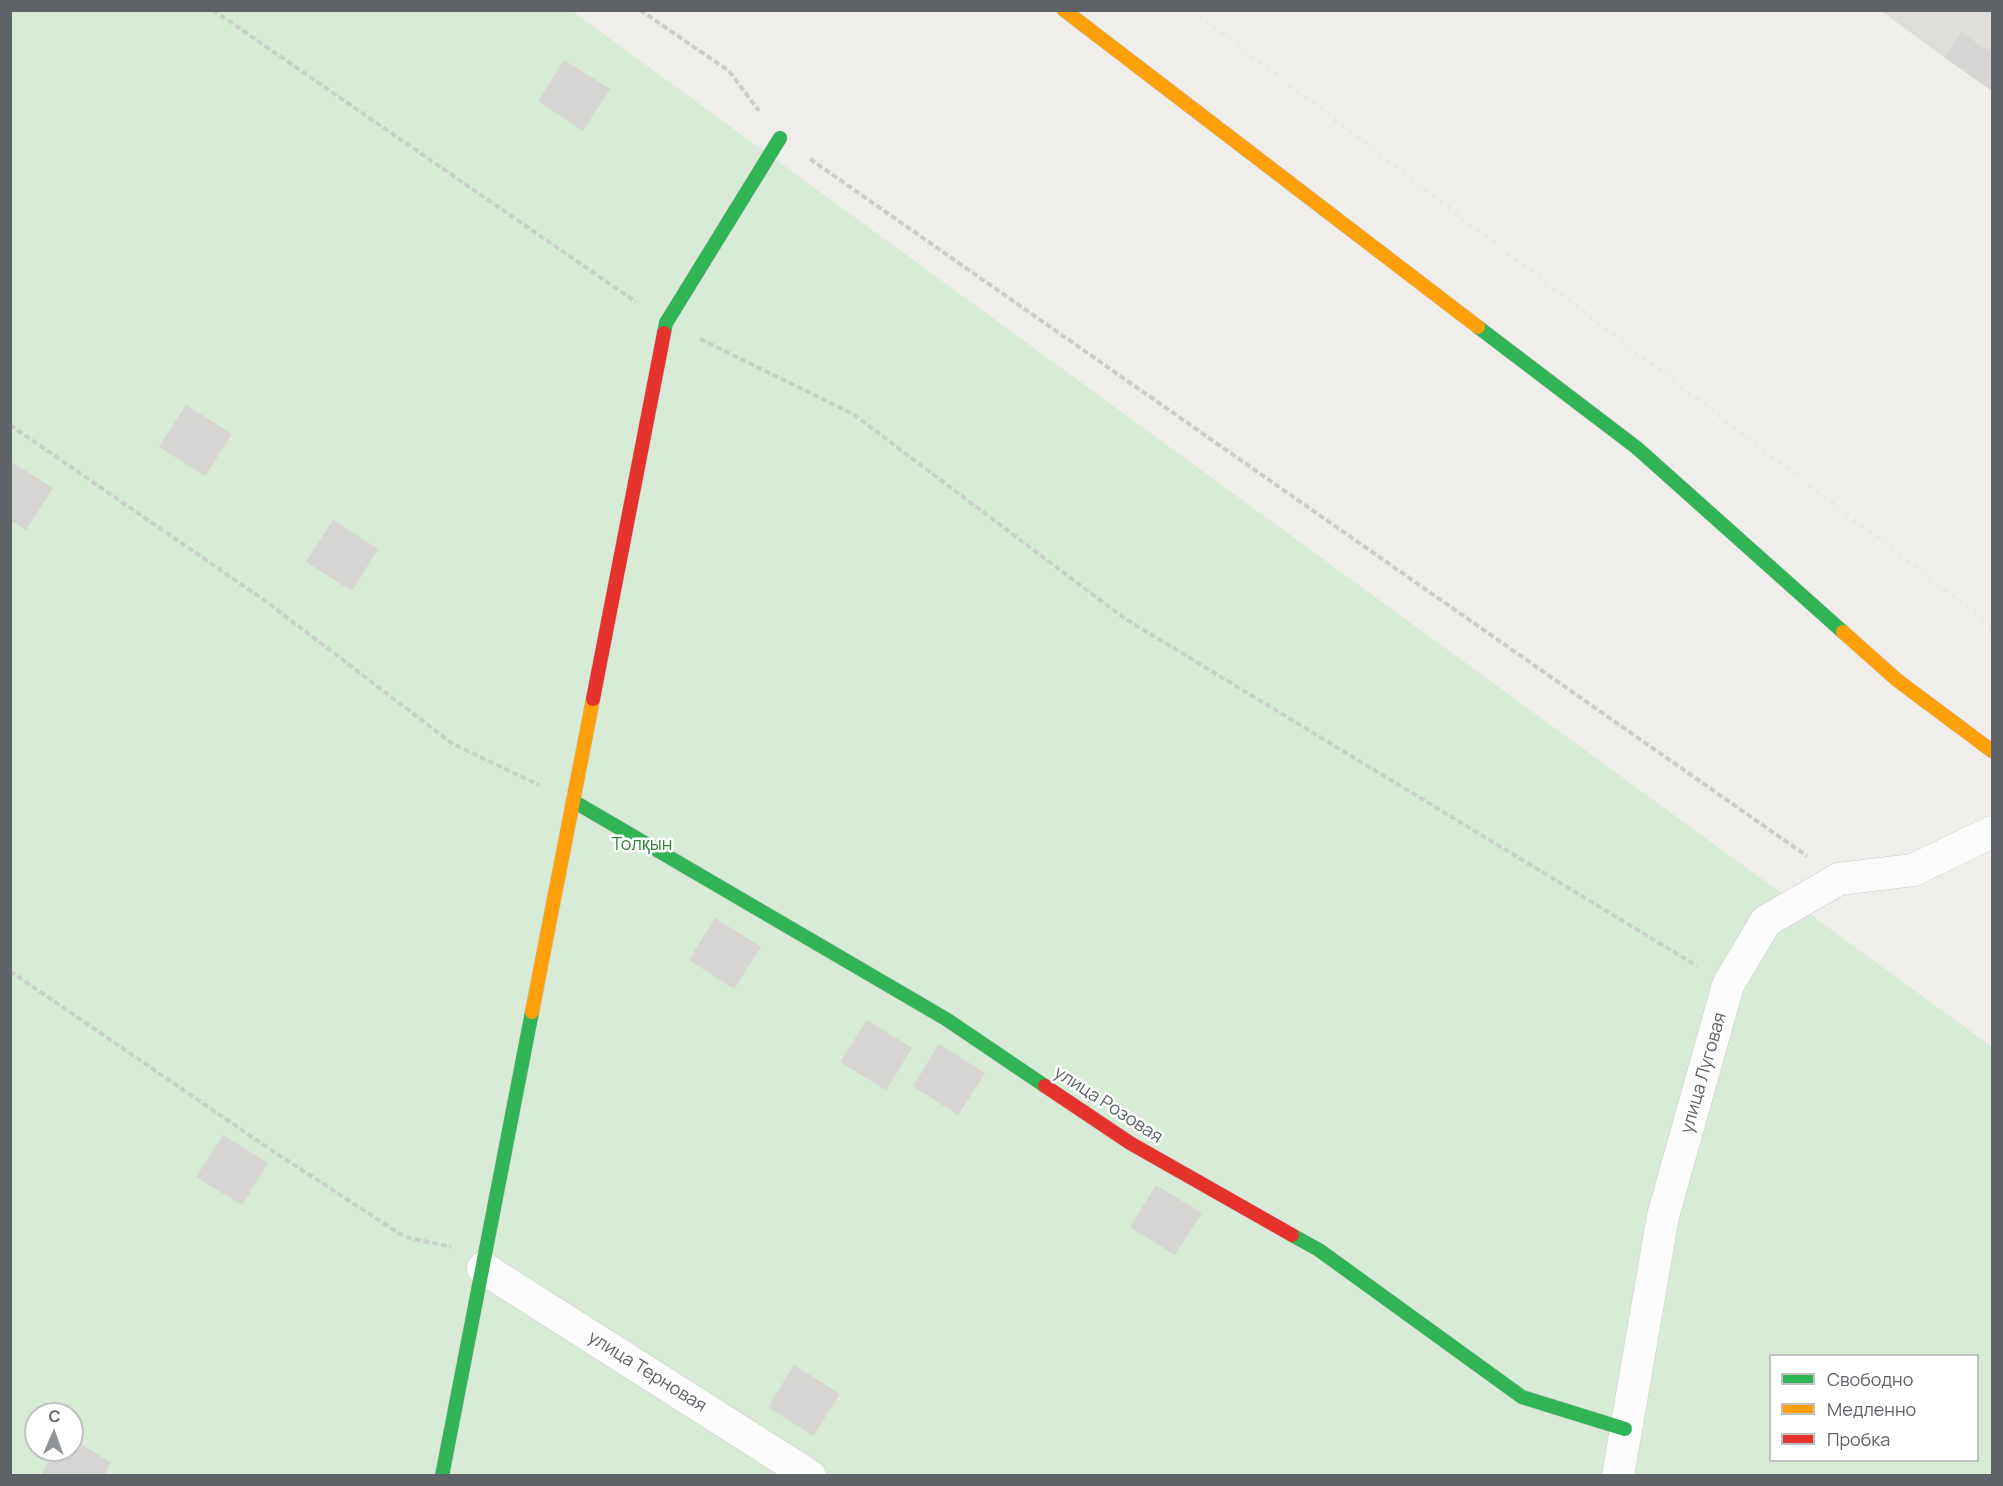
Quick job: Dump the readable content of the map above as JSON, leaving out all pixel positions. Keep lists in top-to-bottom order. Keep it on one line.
{"streets":{"street":["улица Луговая","улица Розовая","улица Терновая"]},"crossings":[["улица Луговая","улица Розовая"]],"parks":["Толқын"],"legend":["Свободно","Медленно","Пробка"],"north":"top"}
